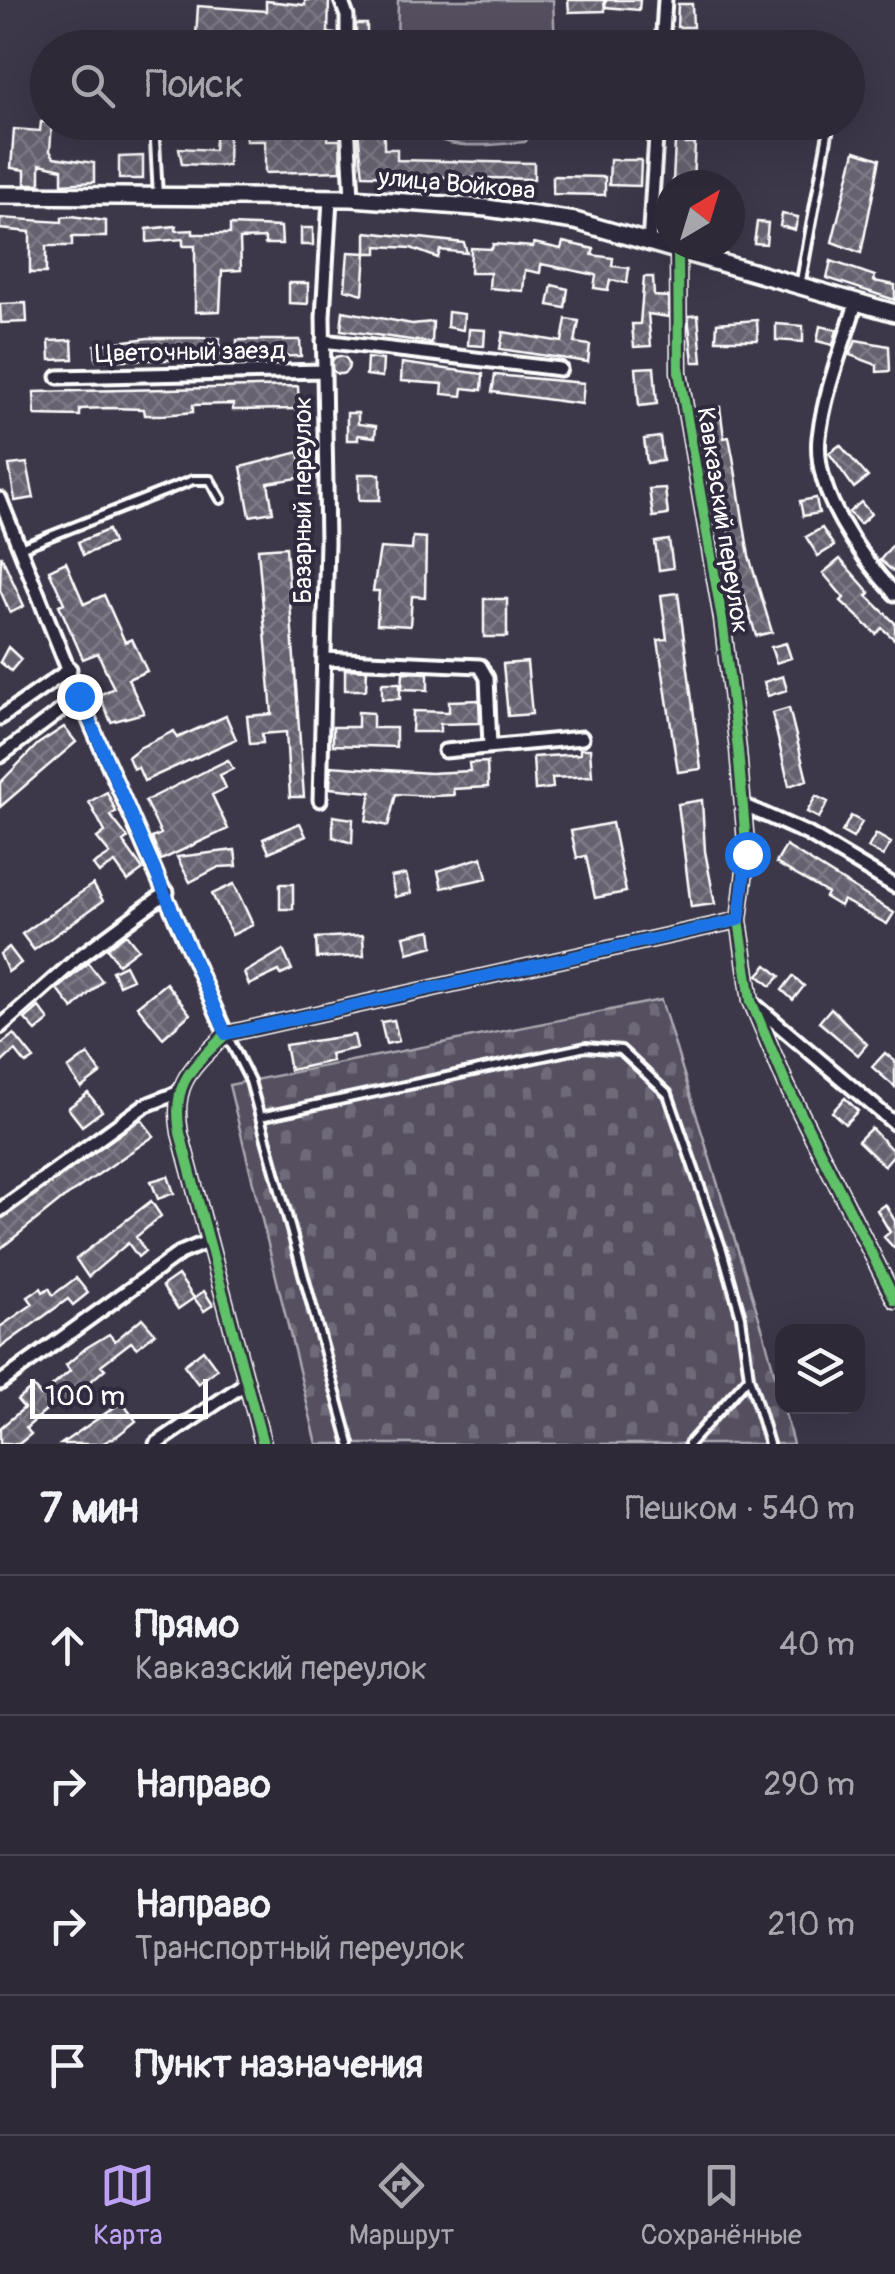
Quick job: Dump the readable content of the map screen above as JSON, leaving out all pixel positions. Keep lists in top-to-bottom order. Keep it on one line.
{"streets":{"street":["улица Войкова","Цветочный заезд","Базарный переулок","Кавказский переулок"]},"crossings":[["улица Войкова","Базарный переулок"],["Цветочный заезд","Базарный переулок"]],"scale_bar":"100 m","north":"top right","page":{"search":"Поиск","scale":"100 m","heading":["7 мин","Пешком · 540 m"],"list":[["Прямо","Кавказский переулок","40 m"],["Направо","290 m"],["Направо","Транспортный переулок","210 m"],"Пункт назначения"],"nav":["Карта","Маршрут","Сохранённые"]}}
